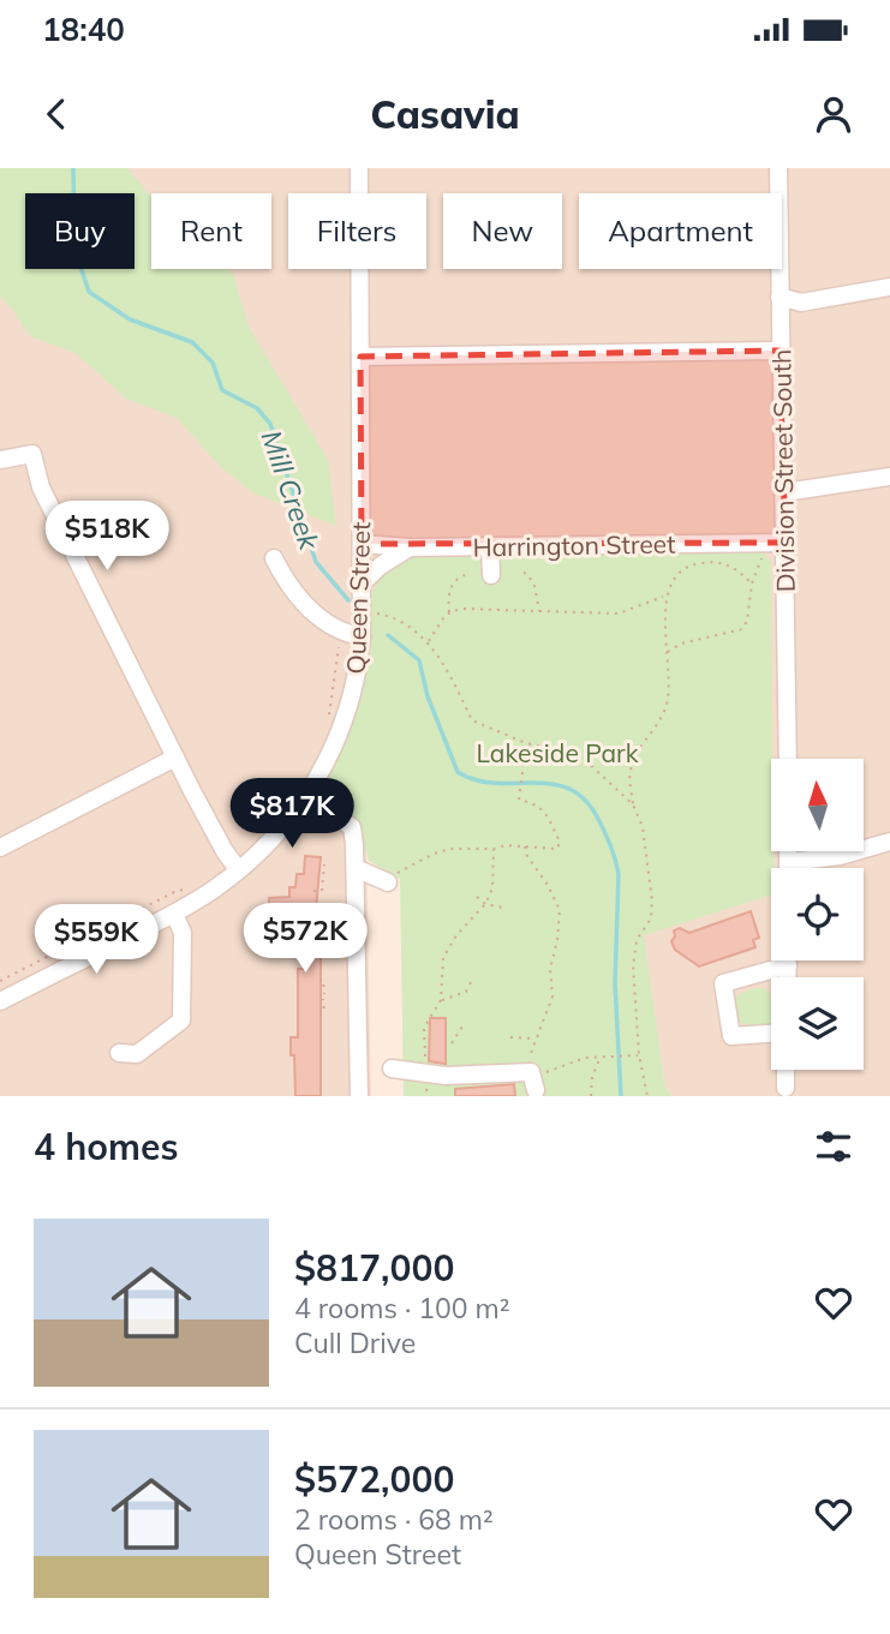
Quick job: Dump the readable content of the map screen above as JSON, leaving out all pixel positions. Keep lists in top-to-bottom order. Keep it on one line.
{"streets":{"street":["Division Street South","Harrington Street","Queen Street"]},"crossings":[["Division Street South","Harrington Street"],["Harrington Street","Queen Street"]],"water":["Mill Creek"],"parks":["Lakeside Park"],"north":"top","page":{"status":"18:40","header":"Casavia","chip":["Buy","Rent","Filters","New","Apartment"],"price":["$518K","$817K","$572K","$559K"],"heading":"4 homes","list":[{"name":"$817,000","note":"4 rooms · 100 m² · Cull Drive"},{"name":"$572,000","note":"2 rooms · 68 m² · Queen Street"}]}}
